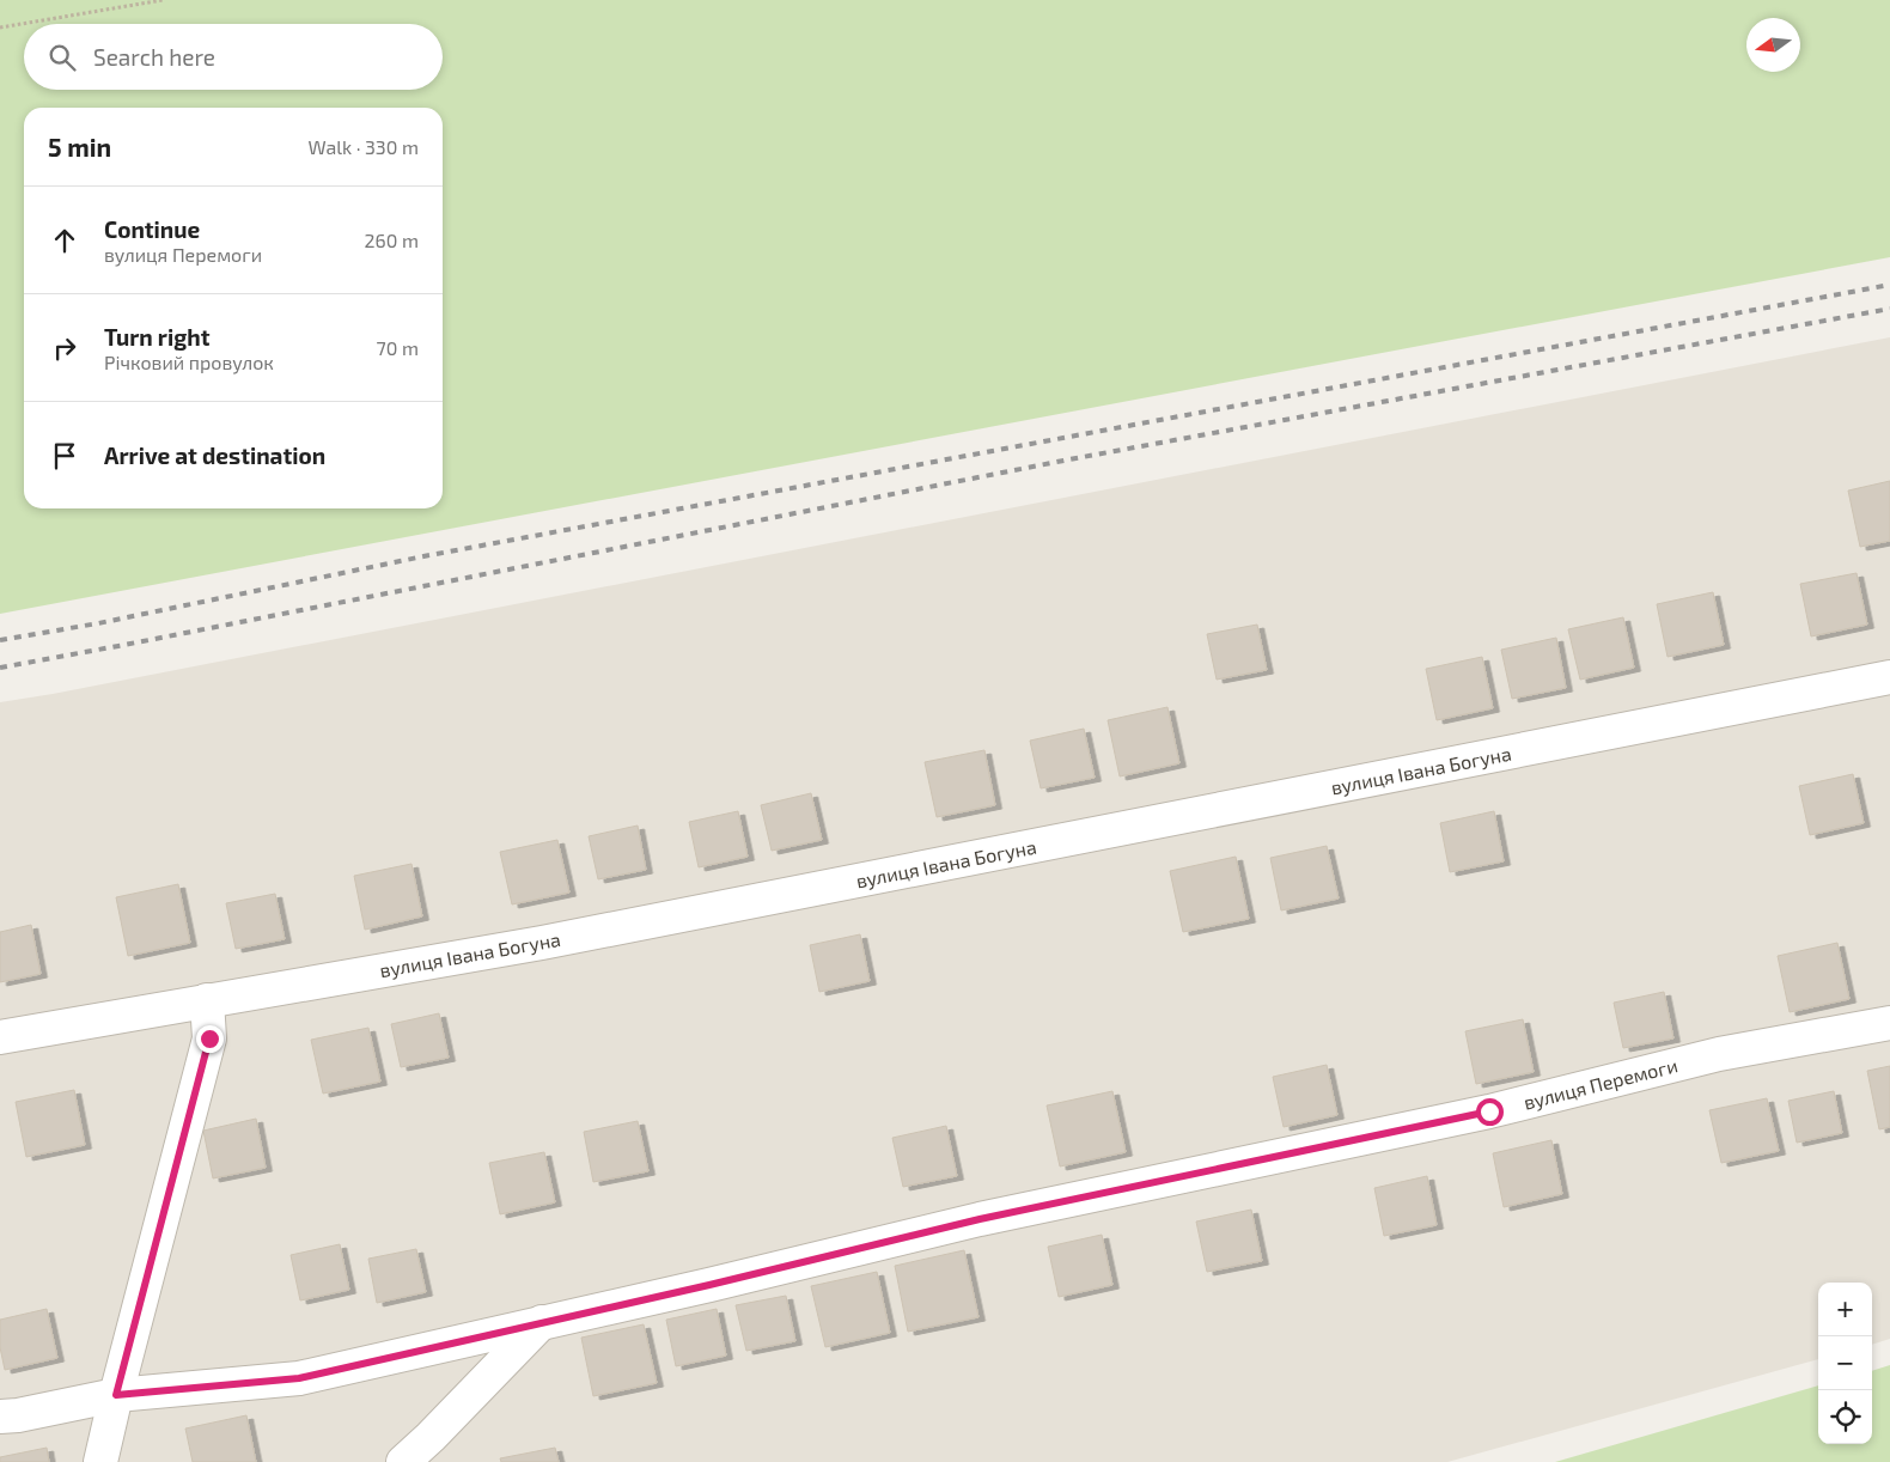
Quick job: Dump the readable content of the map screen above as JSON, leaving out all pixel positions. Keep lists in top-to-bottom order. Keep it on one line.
{"streets":{"street":["вулиця Івана Богуна","вулиця Перемоги"]},"north":"left","page":{"search":"Search here","heading":["5 min","Walk · 330 m"],"list":[["Continue","вулиця Перемоги","260 m"],["Turn right","Річковий провулок","70 m"],"Arrive at destination"],"map_buttons":["+","−"]}}
